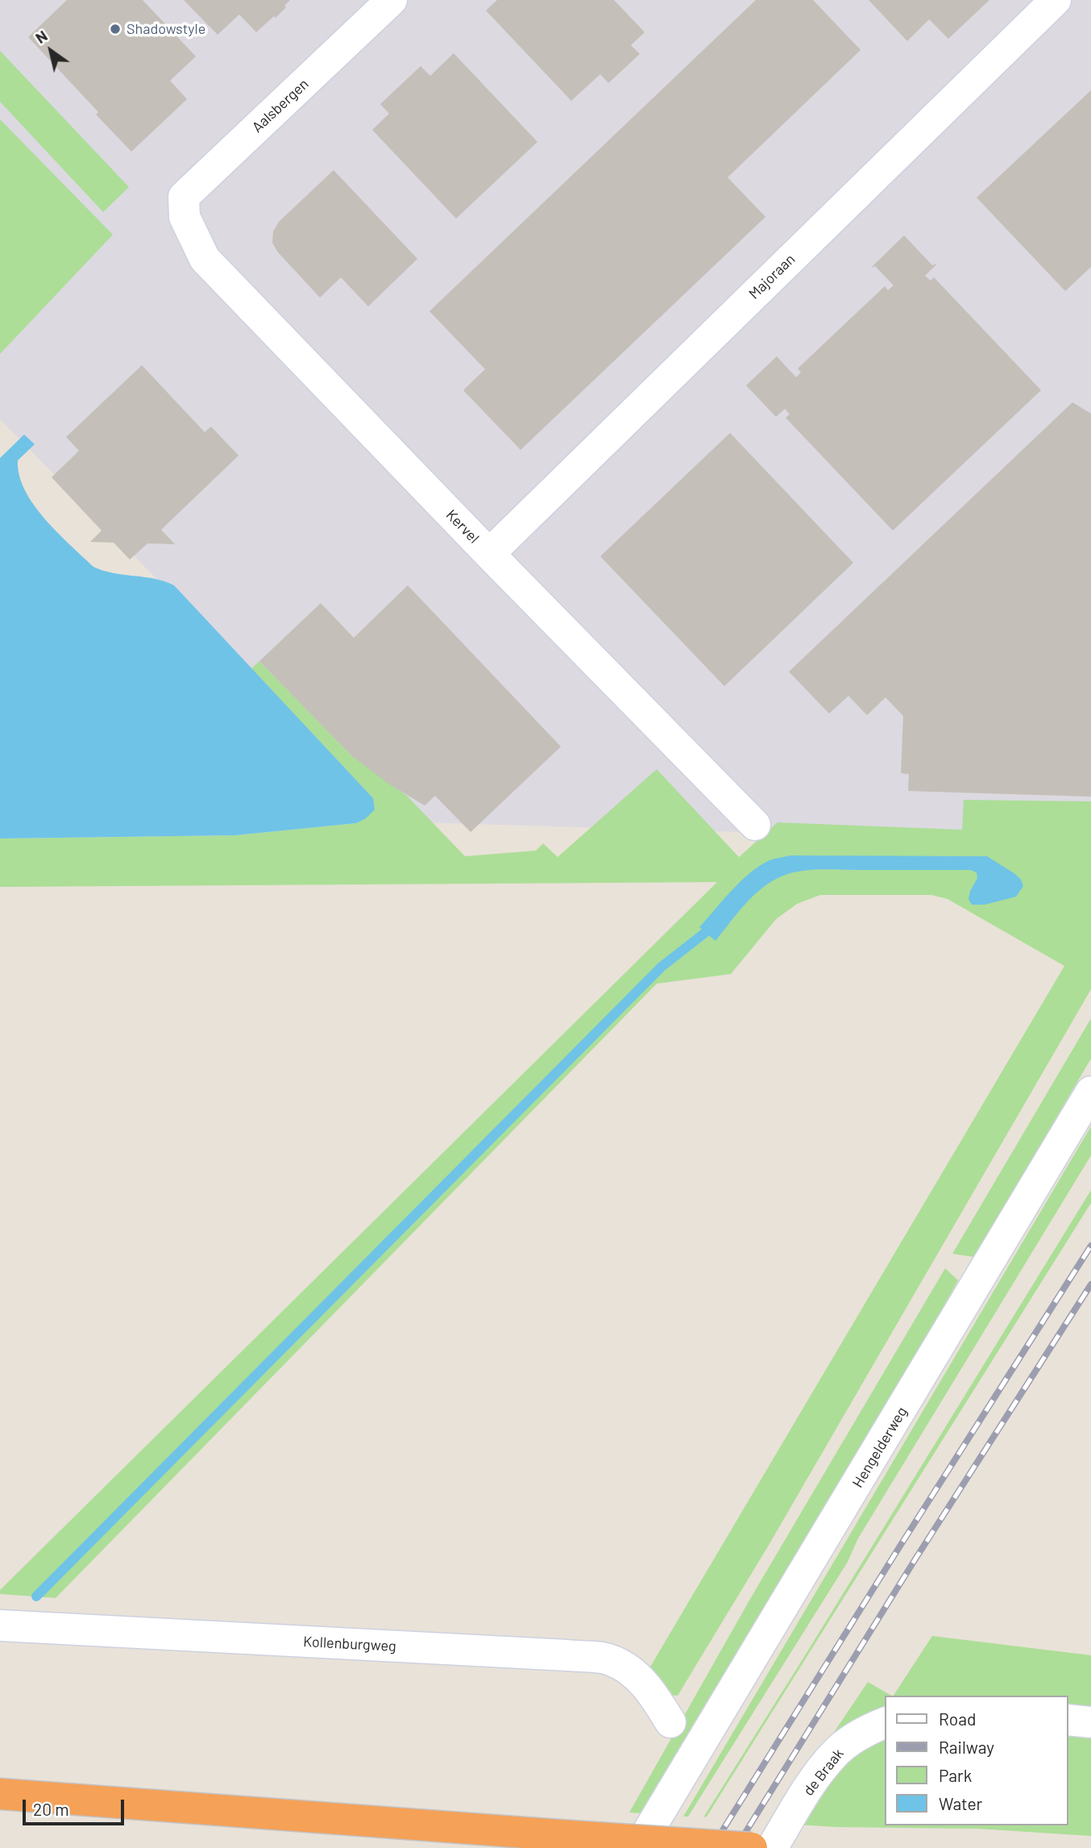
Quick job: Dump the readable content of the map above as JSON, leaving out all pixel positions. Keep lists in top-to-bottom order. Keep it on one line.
{"streets":{"street":["Aalsbergen","Majoraan","Kervel","Hengelderweg","Kollenburgweg","de Braak"]},"crossings":[["Aalsbergen","Kervel"],["Majoraan","Kervel"]],"places":["Shadowstyle"],"legend":["Road","Railway","Park","Water"],"scale_bar":"20 m","north":"top left"}
